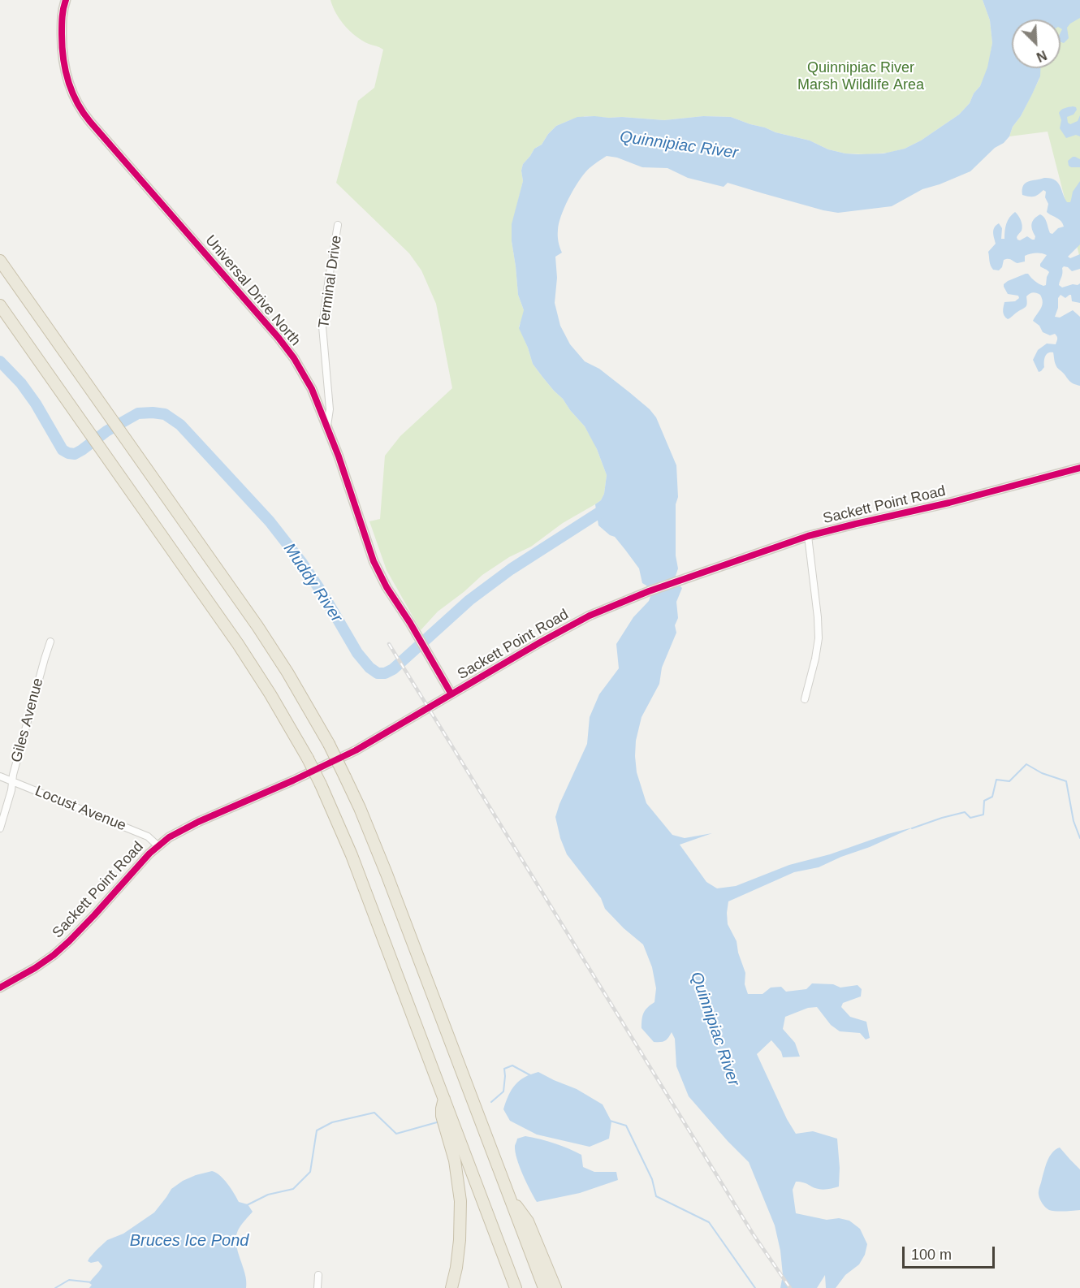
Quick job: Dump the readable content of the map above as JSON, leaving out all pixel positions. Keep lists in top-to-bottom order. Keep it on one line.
{"streets":{"street":["Terminal Drive","Universal Drive North","Sackett Point Road","Giles Avenue","Locust Avenue"]},"crossings":[["Terminal Drive","Universal Drive North"],["Universal Drive North","Sackett Point Road"],["Sackett Point Road","Locust Avenue"],["Giles Avenue","Locust Avenue"]],"water":["Quinnipiac River","Muddy River","Bruces Ice Pond"],"parks":["Quinnipiac River Marsh Wildlife Area"],"scale_bar":"100 m","north":"bottom right"}
